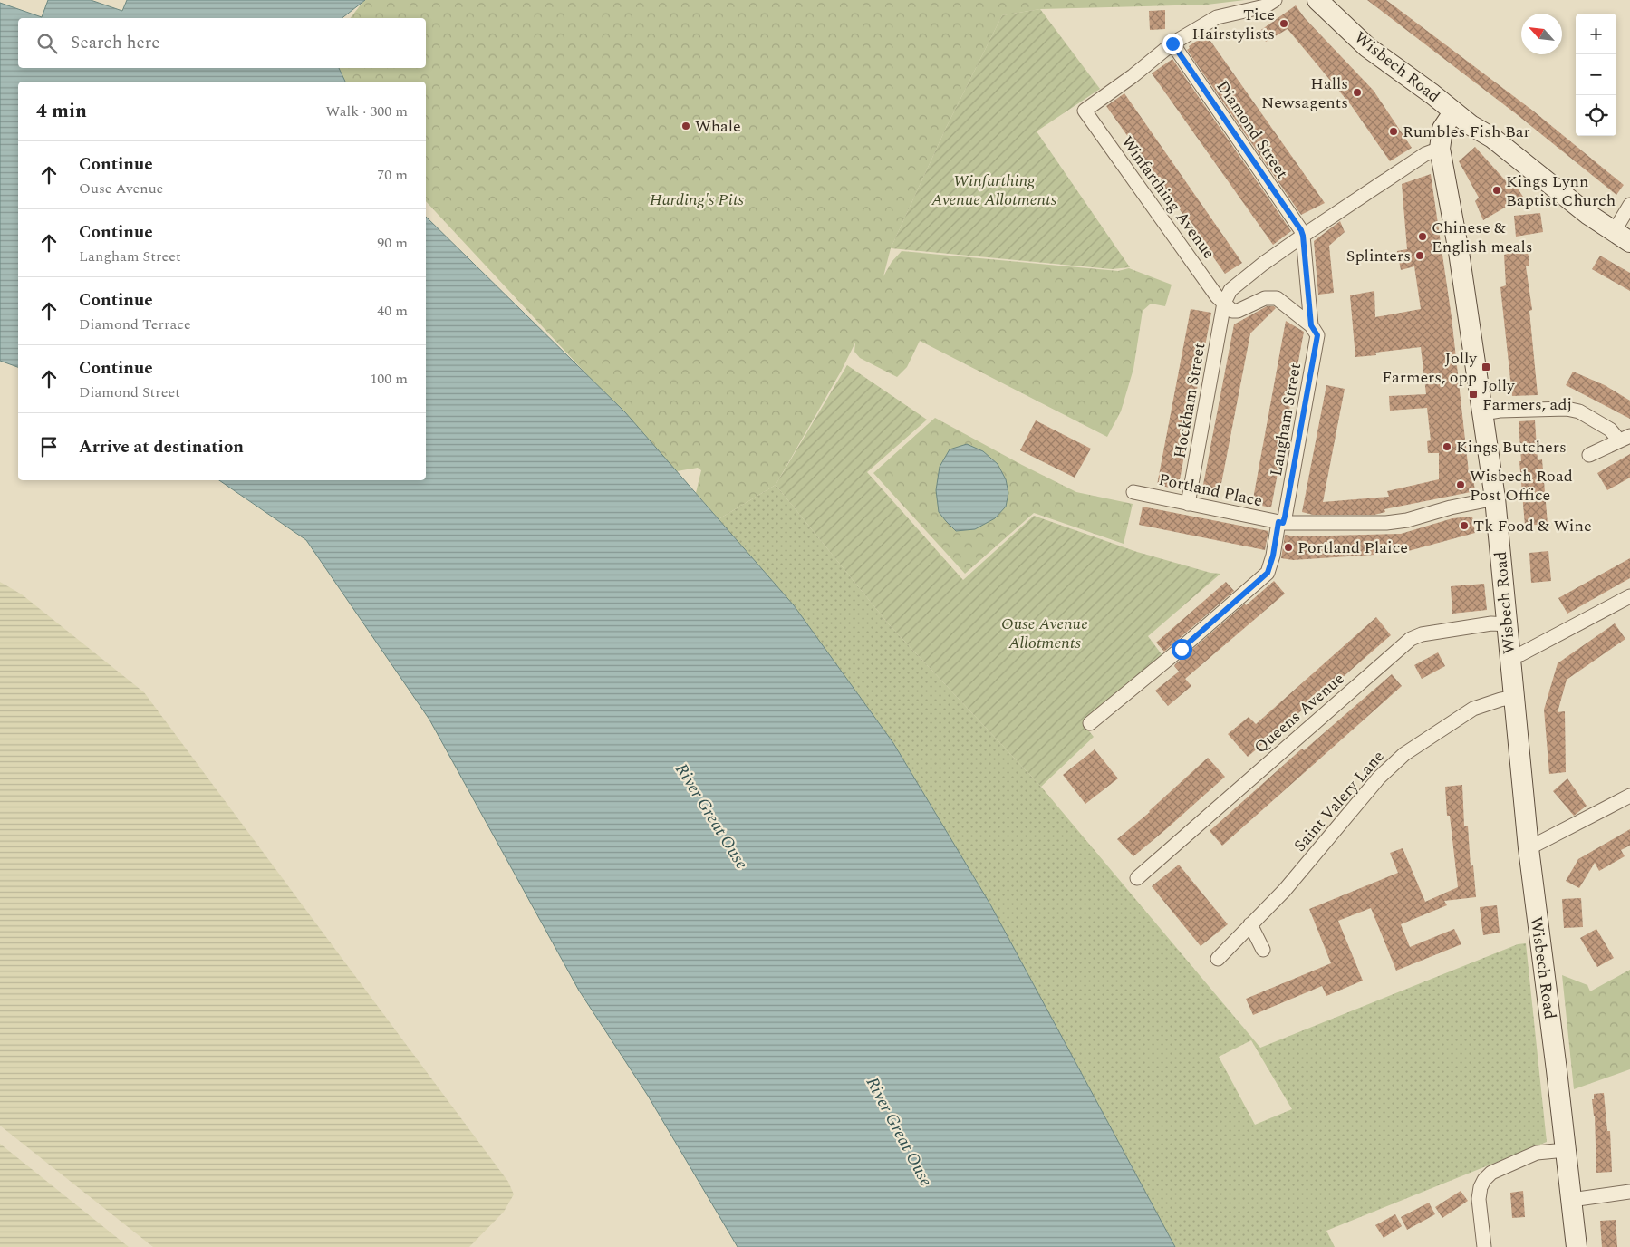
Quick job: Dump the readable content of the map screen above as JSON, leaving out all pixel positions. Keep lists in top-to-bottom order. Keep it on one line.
{"streets":{"street":["Wisbech Road","Diamond Street","Winfarthing Avenue","Hockham Street","Langham Street","Portland Place","Queens Avenue","Saint Valery Lane"]},"crossings":[["Wisbech Road","Portland Place"],["Wisbech Road","Queens Avenue"],["Wisbech Road","Saint Valery Lane"],["Diamond Street","Winfarthing Avenue"],["Diamond Street","Langham Street"],["Winfarthing Avenue","Hockham Street"],["Hockham Street","Portland Place"],["Langham Street","Portland Place"]],"water":["River Great Ouse"],"parks":["Winfarthing Avenue Allotments","Harding's Pits","Ouse Avenue Allotments"],"places":{"other":["Tice Hairstylists","Halls Newsagents","Whale","Rumbles Fish Bar","Kings Lynn Baptist Church","Chinese & English meals","Splinters","Kings Butchers","Wisbech Road Post Office","Tk Food & Wine","Portland Plaice"],"transit":["Jolly Farmers, opp","Jolly Farmers, adj"]},"north":"top left","page":{"map_buttons":["+","−"],"search":"Search here","heading":["4 min","Walk · 300 m"],"list":[["Continue","Ouse Avenue","70 m"],["Continue","Langham Street","90 m"],["Continue","Diamond Terrace","40 m"],["Continue","Diamond Street","100 m"],"Arrive at destination"]}}
